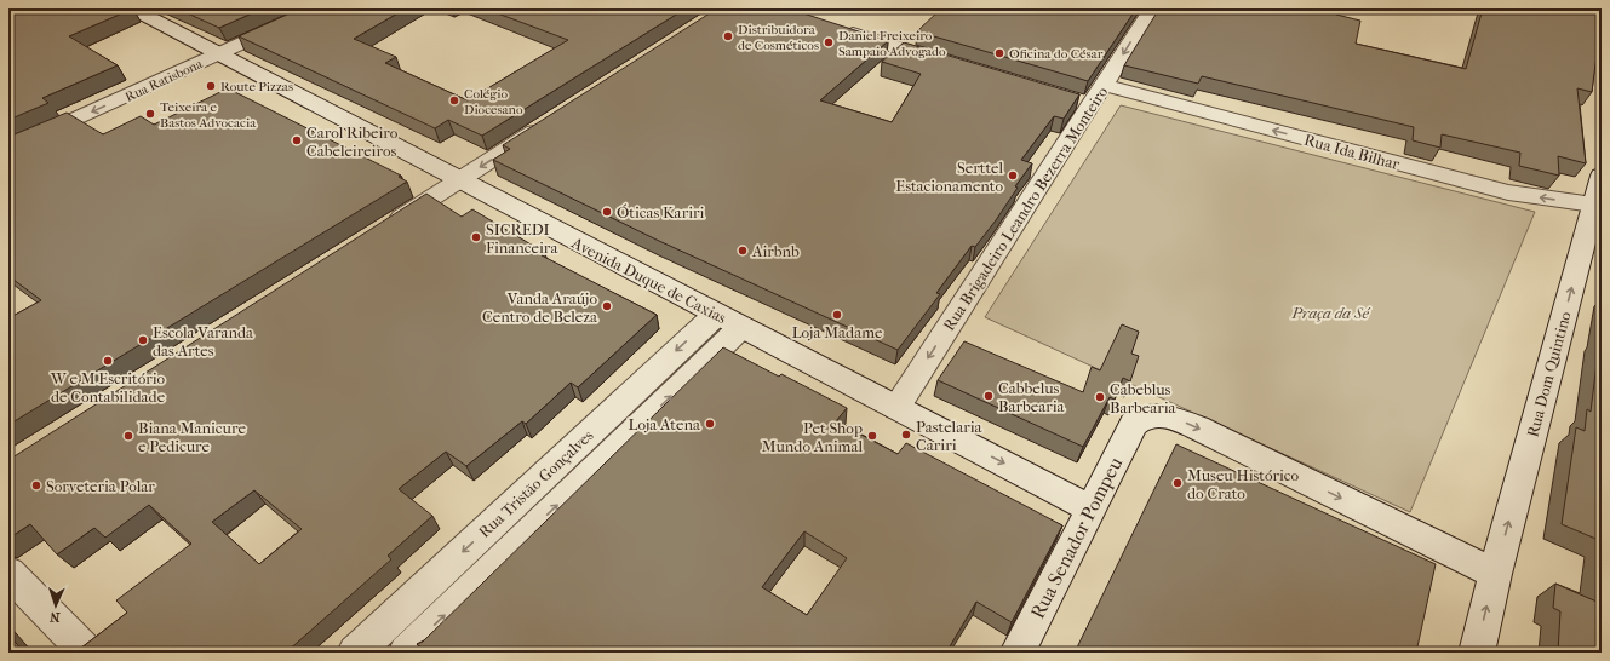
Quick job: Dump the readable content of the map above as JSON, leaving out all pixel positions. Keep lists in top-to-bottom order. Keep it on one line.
{"streets":{"street":["Rua Ratisbona","Rua Ida Bilhar","Rua Brigadeiro Leandro Bezerra Monteiro","Avenida Duque de Caxias","Rua Dom Quintino","Rua Tristão Gonçalves","Rua Senador Pompeu"]},"crossings":[["Rua Ratisbona","Avenida Duque de Caxias"],["Rua Ida Bilhar","Rua Brigadeiro Leandro Bezerra Monteiro"],["Rua Ida Bilhar","Rua Dom Quintino"],["Rua Brigadeiro Leandro Bezerra Monteiro","Avenida Duque de Caxias"],["Avenida Duque de Caxias","Rua Tristão Gonçalves"],["Avenida Duque de Caxias","Rua Senador Pompeu"],["Rua Dom Quintino","Rua Senador Pompeu"]],"one_way":["Rua Ratisbona","Rua Ida Bilhar","Rua Brigadeiro Leandro Bezerra Monteiro","Rua Dom Quintino","Rua Senador Pompeu"],"parks":["Praça da Sé"],"places":["Distribuidora de Cosméticos","Daniel Freixeiro Sampaio Advogado","Oficina do César","Route Pizzas","Colégio Diocesano","Teixeira e Bastos Advocacia","Carol Ribeiro Cabeleireiros","Serttel Estacionamento","Óticas Kariri","SICREDI Financeira","Airbnb","Vanda Araújo Centro de Beleza","Loja Madame","Escola Varanda das Artes","W e M Escritório de Contabilidade","Cabbelus Barbearia","Cabeblus Barbearia","Loja Atena","Pastelaria Cariri","Biana Manicure e Pedicure","Pet Shop Mundo Animal","Museu Histórico do Crato","Sorveteria Polar"],"north":"bottom"}
